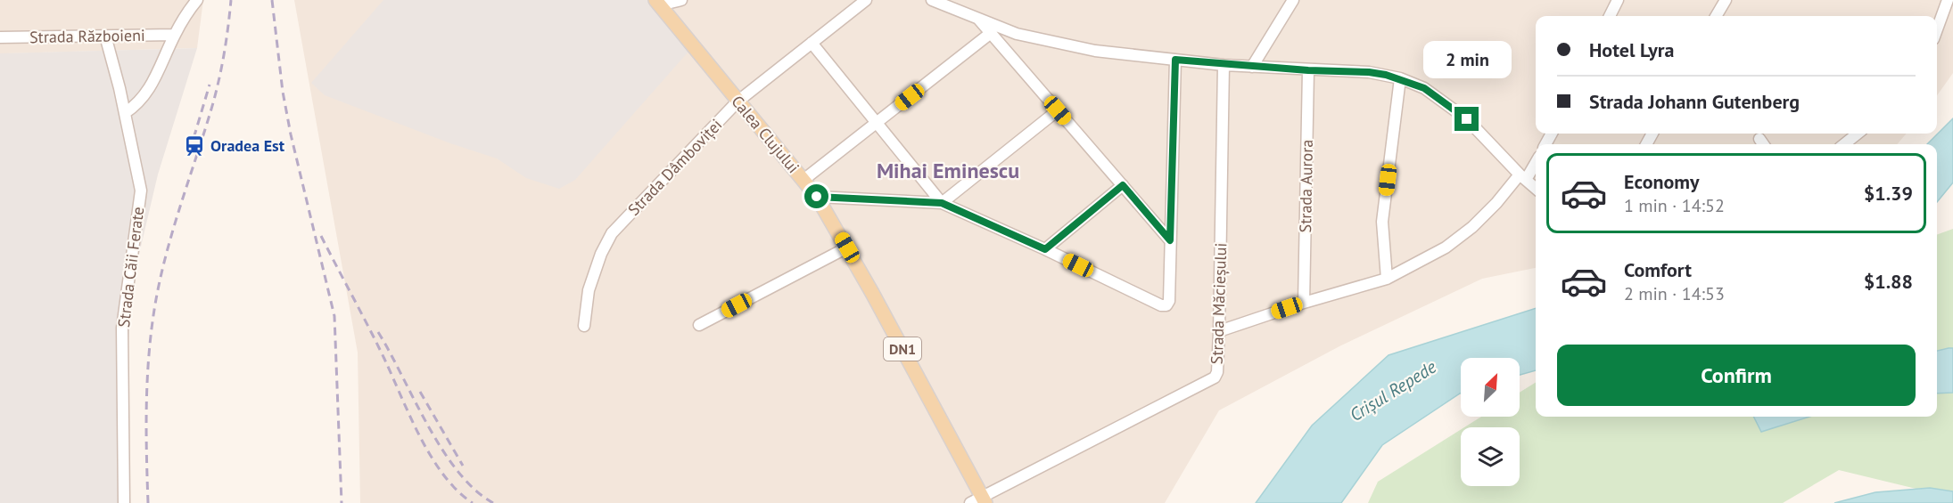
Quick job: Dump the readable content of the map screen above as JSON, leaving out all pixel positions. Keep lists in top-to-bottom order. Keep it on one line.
{"streets":{"main road":["Calea Clujului","DN1"],"street":["Strada Războieni","Strada Dâmboviței","Strada Aurora","Strada Căii Ferate","Strada Măcieșului"]},"crossings":[["Strada Războieni","Strada Căii Ferate"],["Calea Clujului","Strada Dâmboviței"],["Calea Clujului","Strada Măcieșului"]],"districts":["Mihai Eminescu"],"water":["Crișul Repede"],"places":{"station":["Oradea Est"]},"north":"top right","page":{"banner":["Hotel Lyra","Strada Johann Gutenberg"],"bubble":"2 min","list":[{"name":"Economy","note":"1 min · 14:52","value":"$1.39"},{"name":"Comfort","note":"2 min · 14:53","value":"$1.88"}],"buttons":"Confirm"}}
